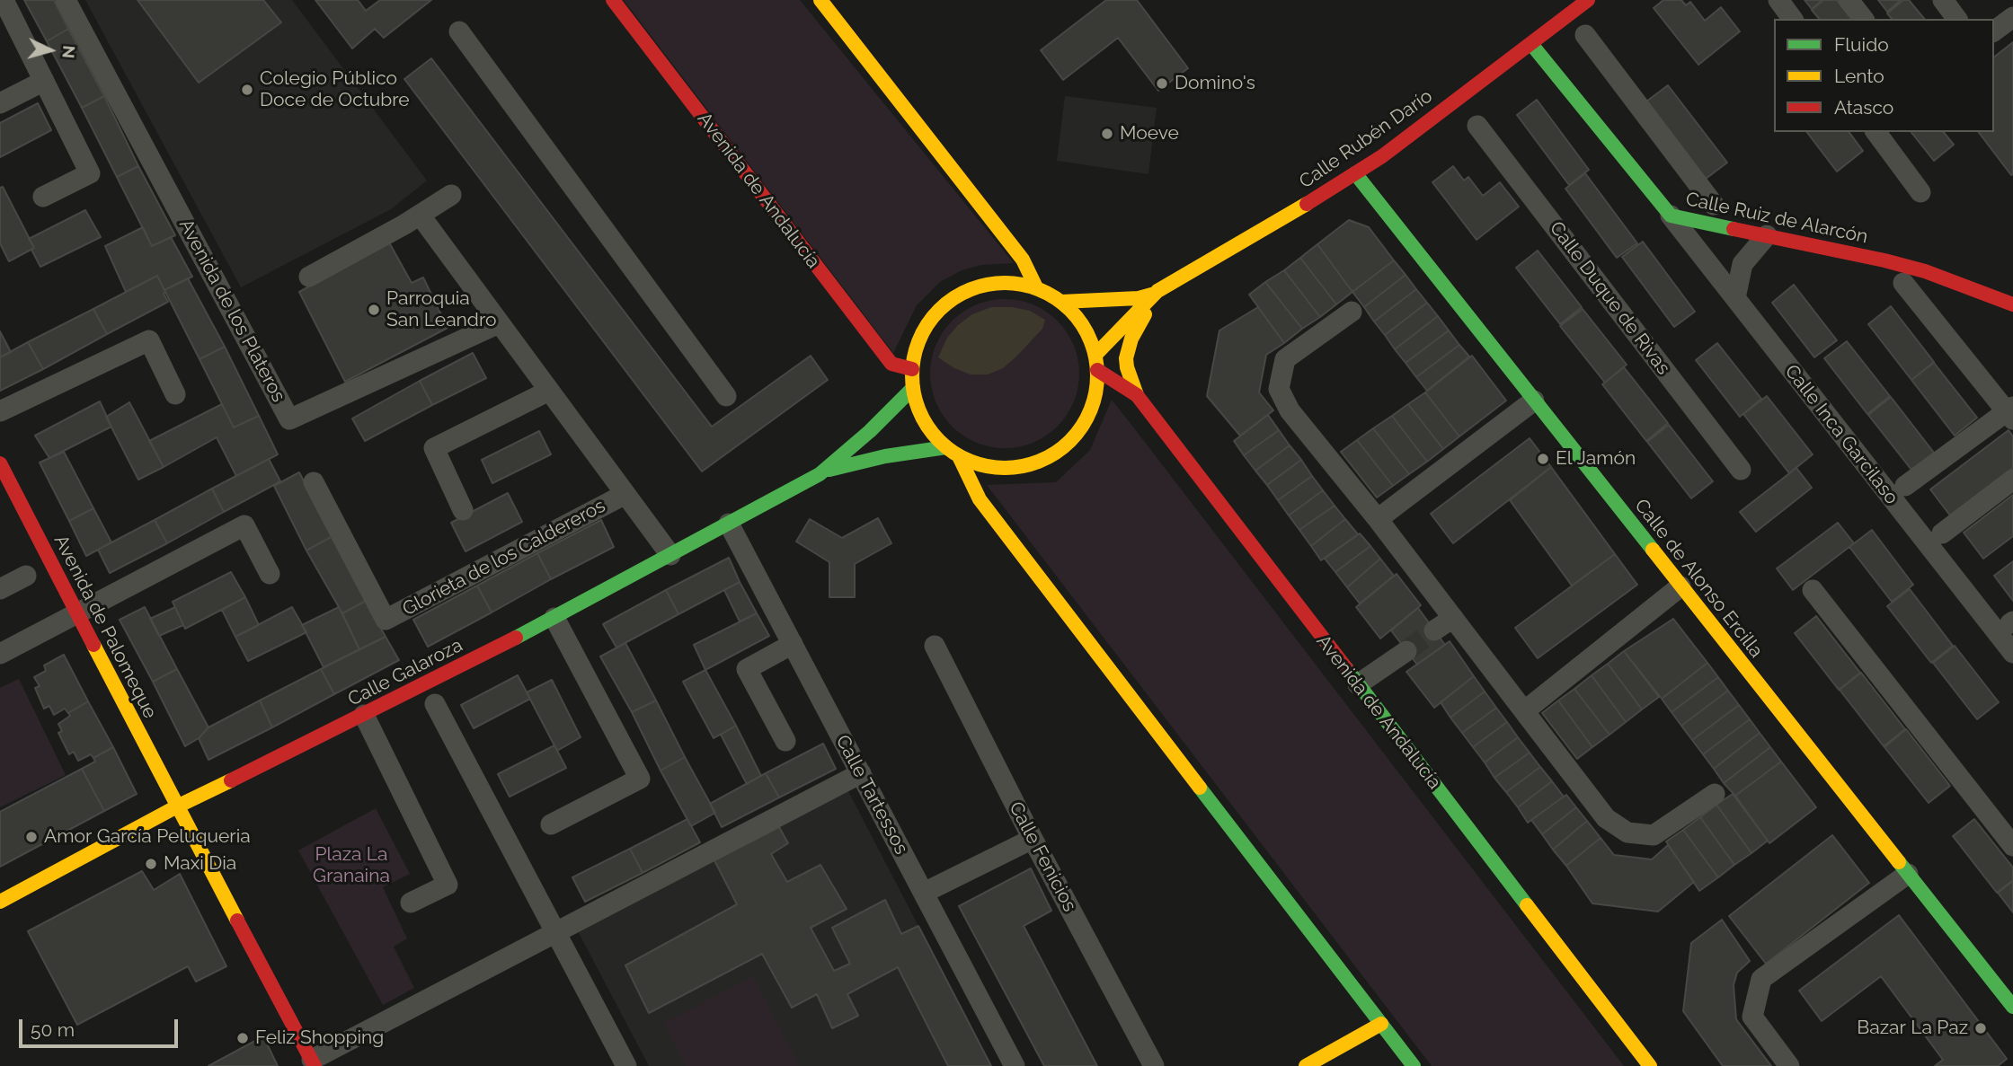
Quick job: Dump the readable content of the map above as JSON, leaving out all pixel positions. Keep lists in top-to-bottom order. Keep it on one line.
{"streets":{"street":["Calle Rubén Darío","Avenida de Andalucía","Calle Ruiz de Alarcón","Calle Duque de Rivas","Avenida de los Plateros","Calle Inca Garcilaso","Glorieta de los Caldereros","Calle de Alonso Ercilla","Avenida de Palomeque","Calle Galaroza","Calle Tartessos","Calle Fenicios"]},"crossings":[["Calle Rubén Darío","Avenida de Andalucía"],["Calle Rubén Darío","Calle Ruiz de Alarcón"],["Calle Rubén Darío","Calle de Alonso Ercilla"],["Calle Rubén Darío","Calle Galaroza"],["Avenida de Andalucía","Calle Galaroza"],["Calle Ruiz de Alarcón","Calle Inca Garcilaso"],["Avenida de los Plateros","Glorieta de los Caldereros"],["Glorieta de los Caldereros","Calle Galaroza"],["Avenida de Palomeque","Calle Galaroza"],["Calle Galaroza","Calle Tartessos"]],"parks":["Plaza La Granaina"],"places":["Domino's","Colegio Público Doce de Octubre","Moeve","Parroquia San Leandro","El Jamón","Amor García Peluqueria","Maxi Dia","Bazar La Paz","Feliz Shopping"],"legend":["Fluido","Lento","Atasco"],"scale_bar":"50 m","north":"right"}
